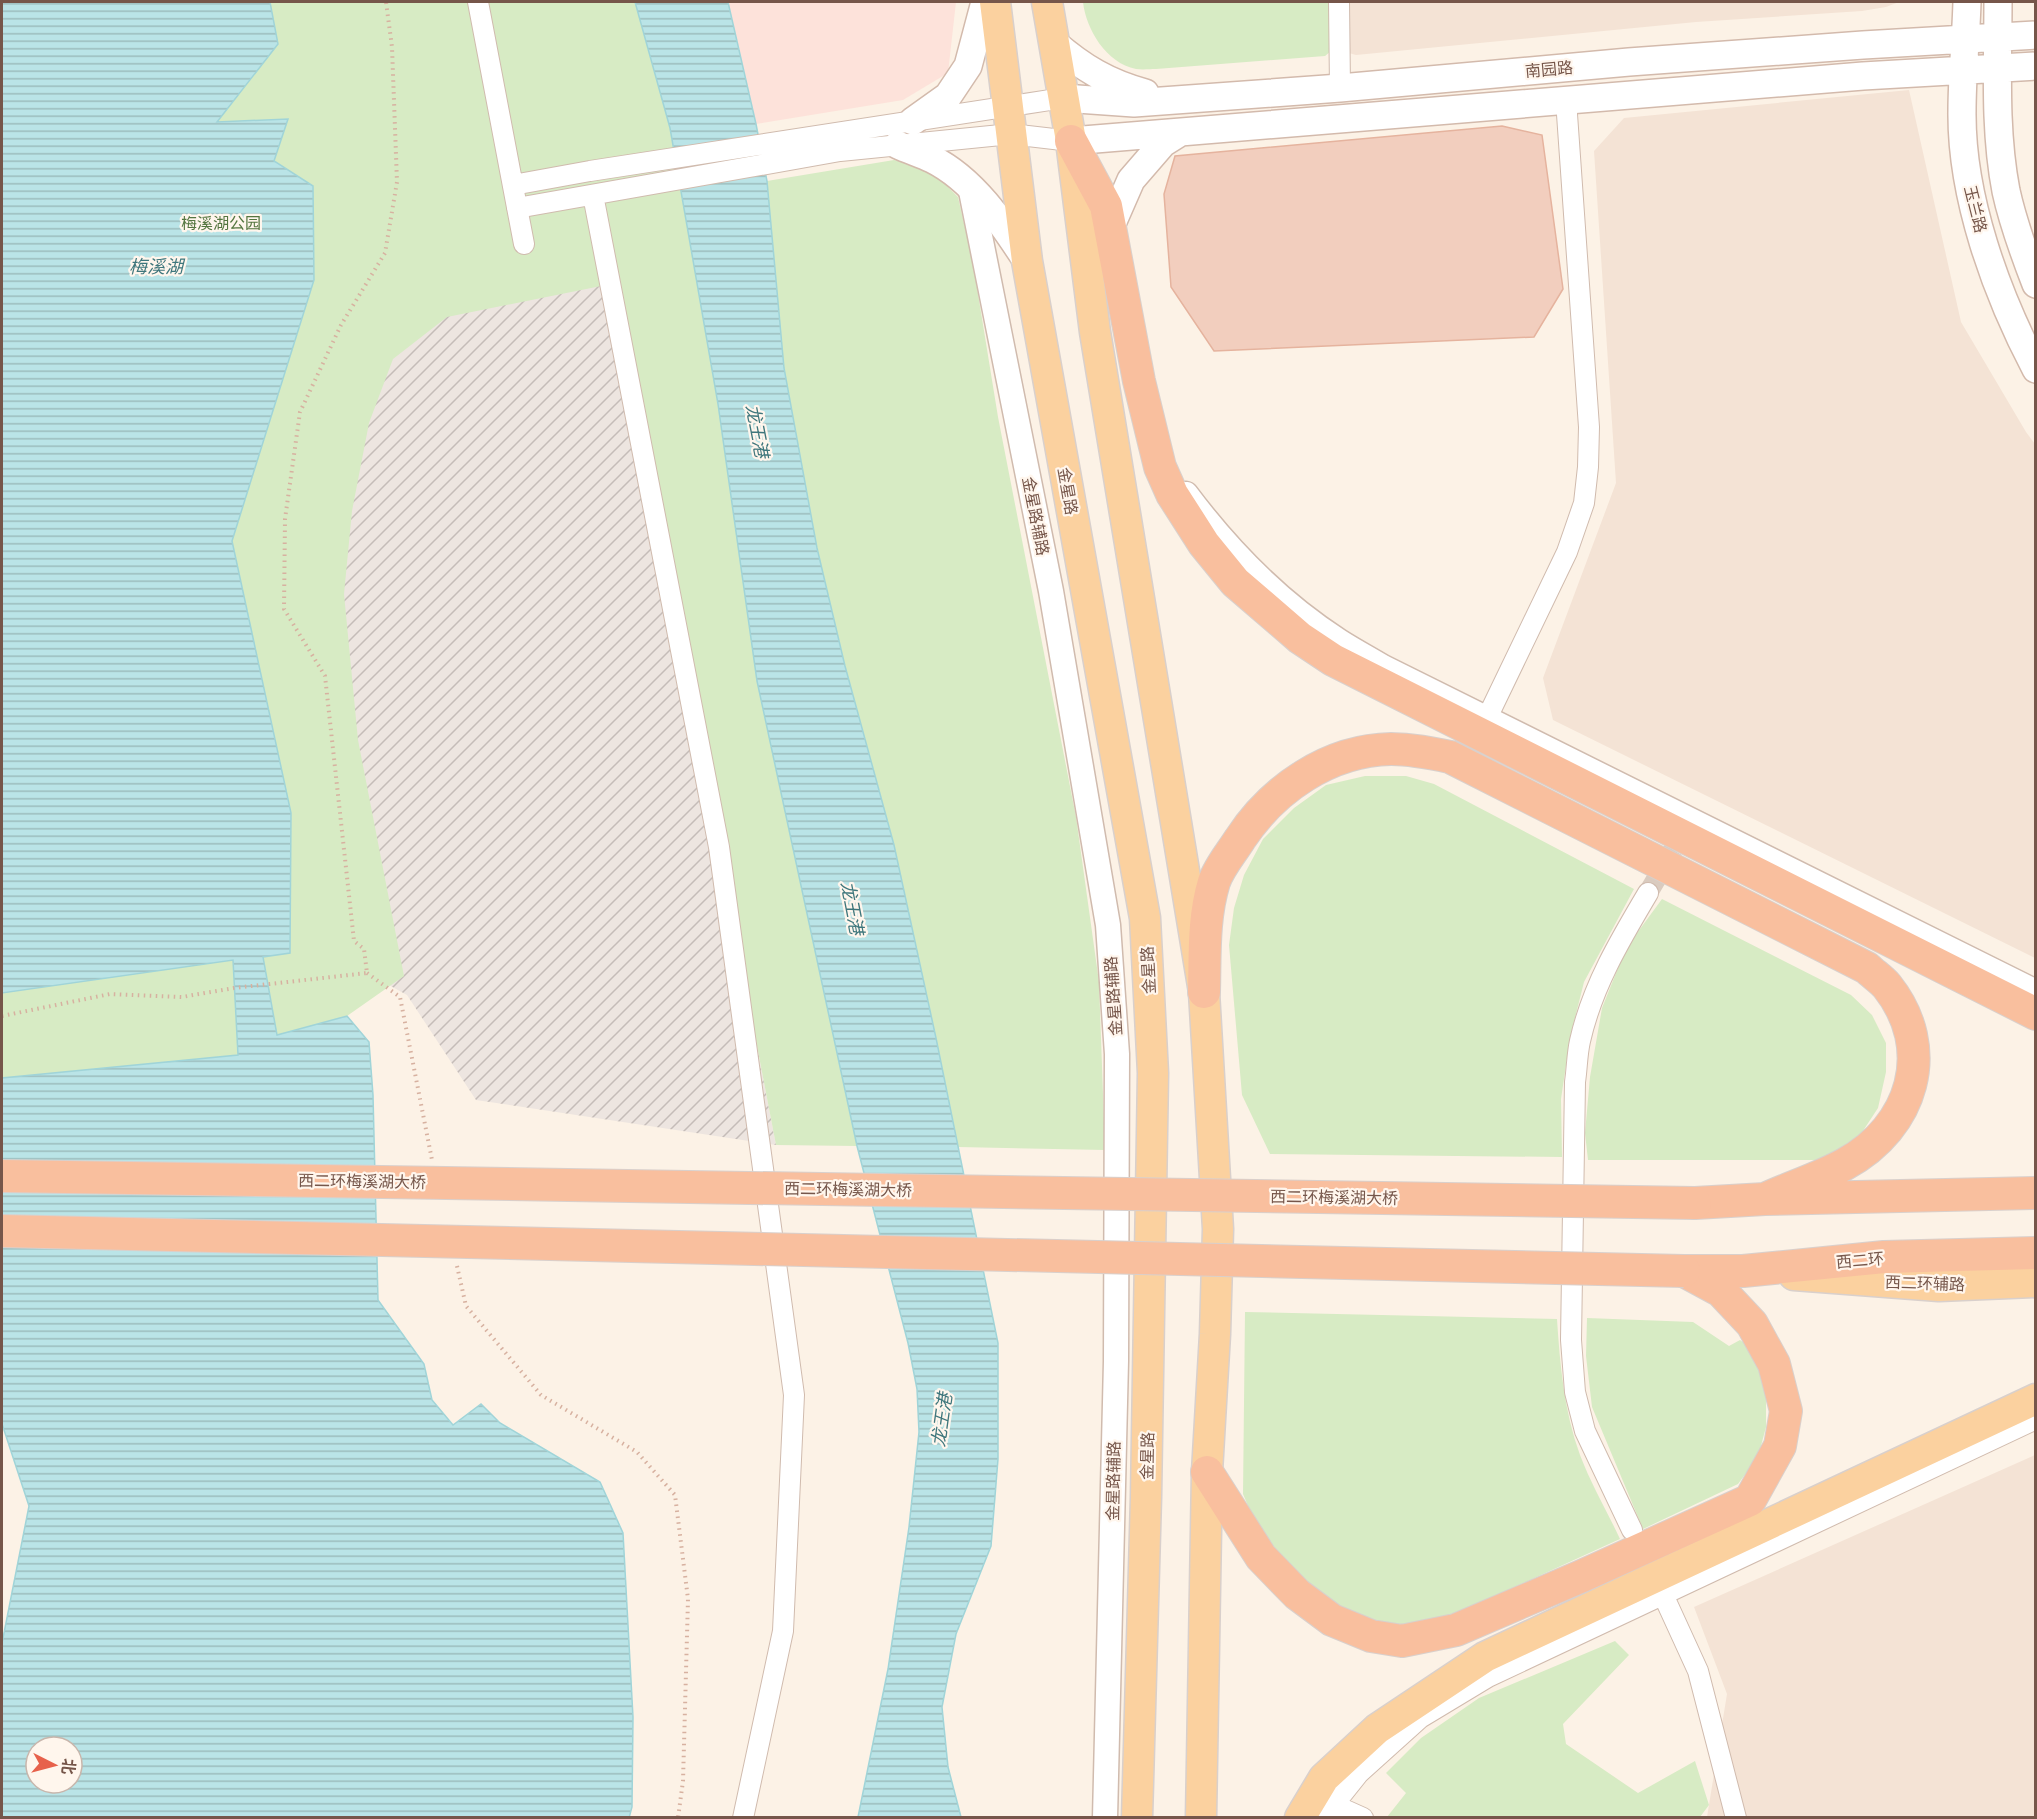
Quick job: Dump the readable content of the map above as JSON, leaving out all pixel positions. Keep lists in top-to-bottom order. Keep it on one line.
{"streets":{"highway":["西二环梅溪湖大桥","西二环"],"main road":["南园路","玉兰路","金星路","西二环辅路"],"street":["金星路辅路"]},"crossings":[["南园路","玉兰路"],["西二环","西二环辅路"]],"water":["梅溪湖","龙王港"],"parks":["梅溪湖公园"],"north":"right"}
